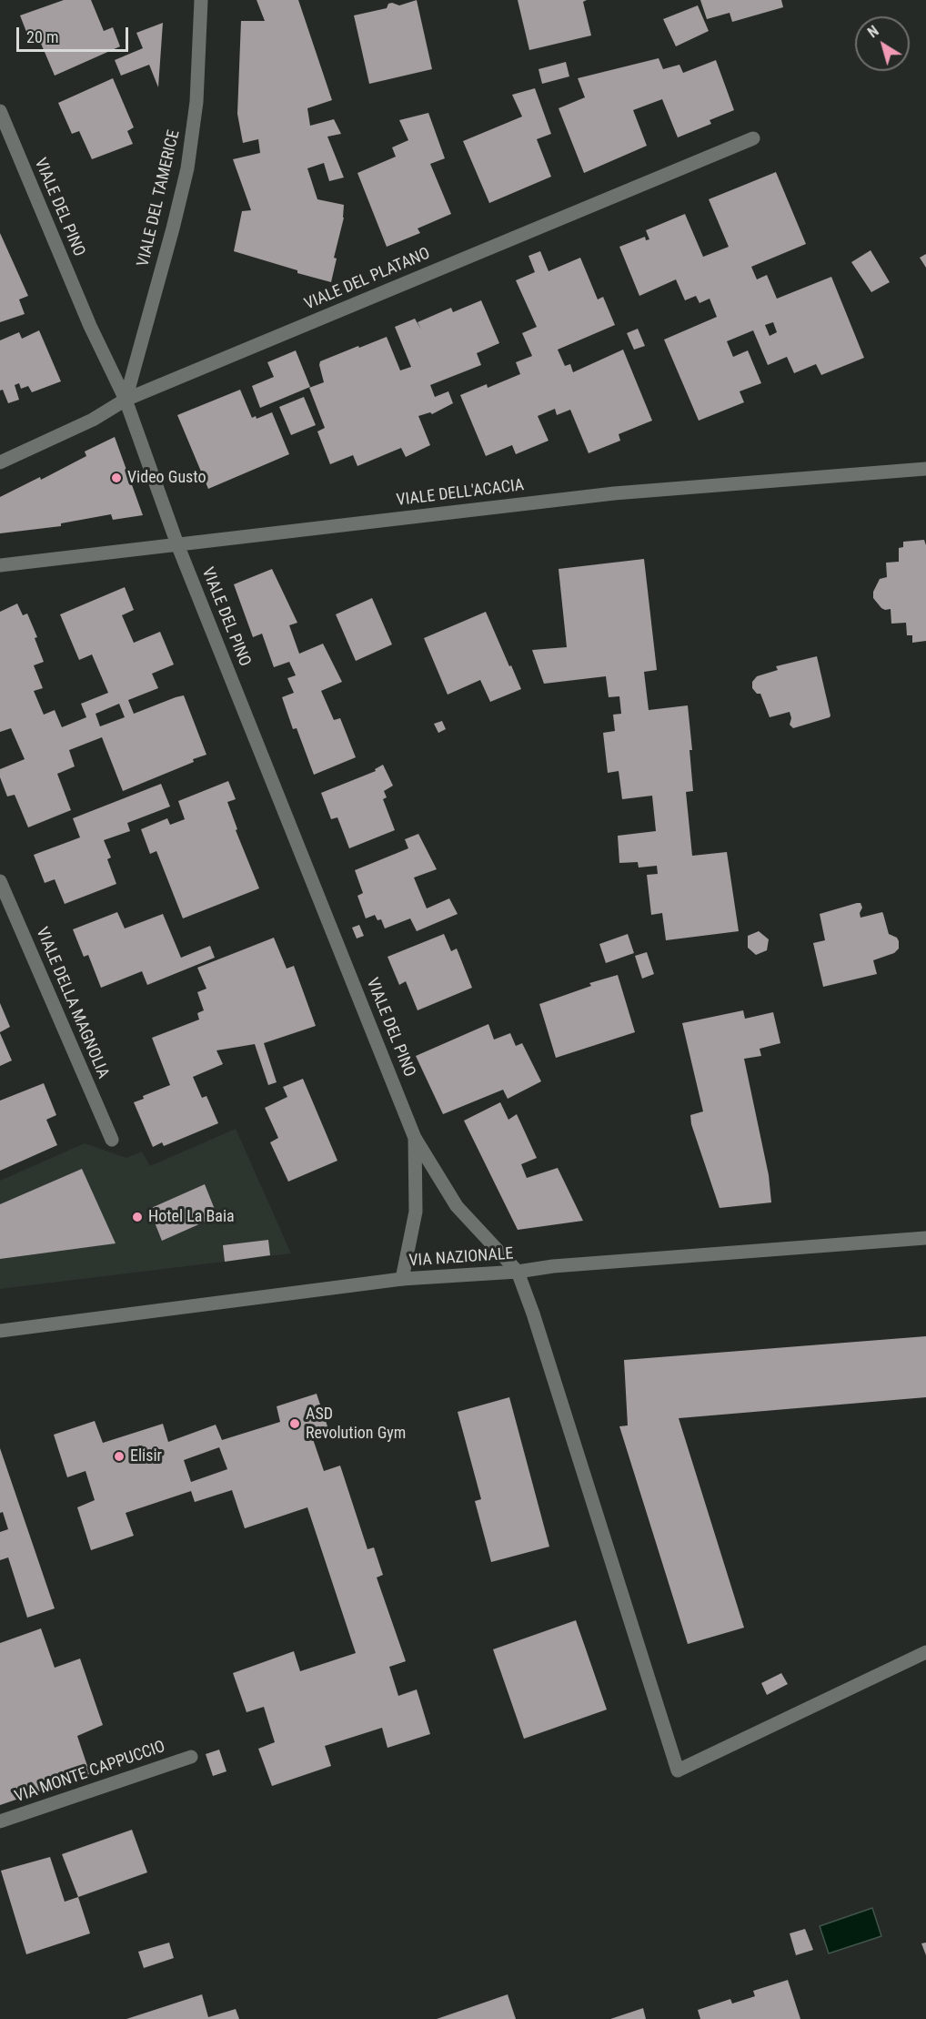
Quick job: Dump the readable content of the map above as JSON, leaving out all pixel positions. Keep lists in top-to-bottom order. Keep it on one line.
{"streets":{"street":["VIALE DEL TAMERICE","VIALE DEL PINO","VIALE DEL PLATANO","VIALE DELL'ACACIA","VIALE DELLA MAGNOLIA","VIA NAZIONALE","VIA MONTE CAPPUCCIO"]},"crossings":[["VIALE DEL TAMERICE","VIALE DEL PINO"],["VIALE DEL TAMERICE","VIALE DEL PLATANO"],["VIALE DEL PINO","VIALE DEL PLATANO"],["VIALE DEL PINO","VIALE DELL'ACACIA"],["VIALE DEL PINO","VIA NAZIONALE"]],"places":["Video Gusto","Hotel La Baia","ASD Revolution Gym","Elisir"],"scale_bar":"20 m","north":"top left"}
